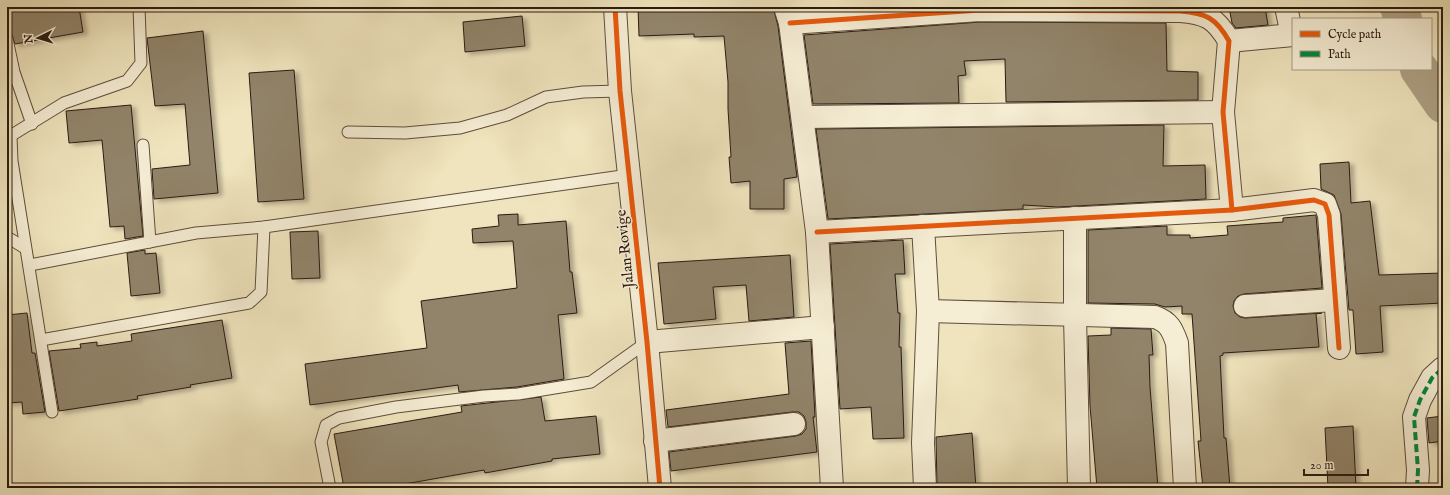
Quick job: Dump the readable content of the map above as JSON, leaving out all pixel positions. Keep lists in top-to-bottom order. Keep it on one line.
{"streets":{"street":["Jalan Rovige"]},"legend":["Cycle path","Path"],"scale_bar":"20 m","north":"left"}
